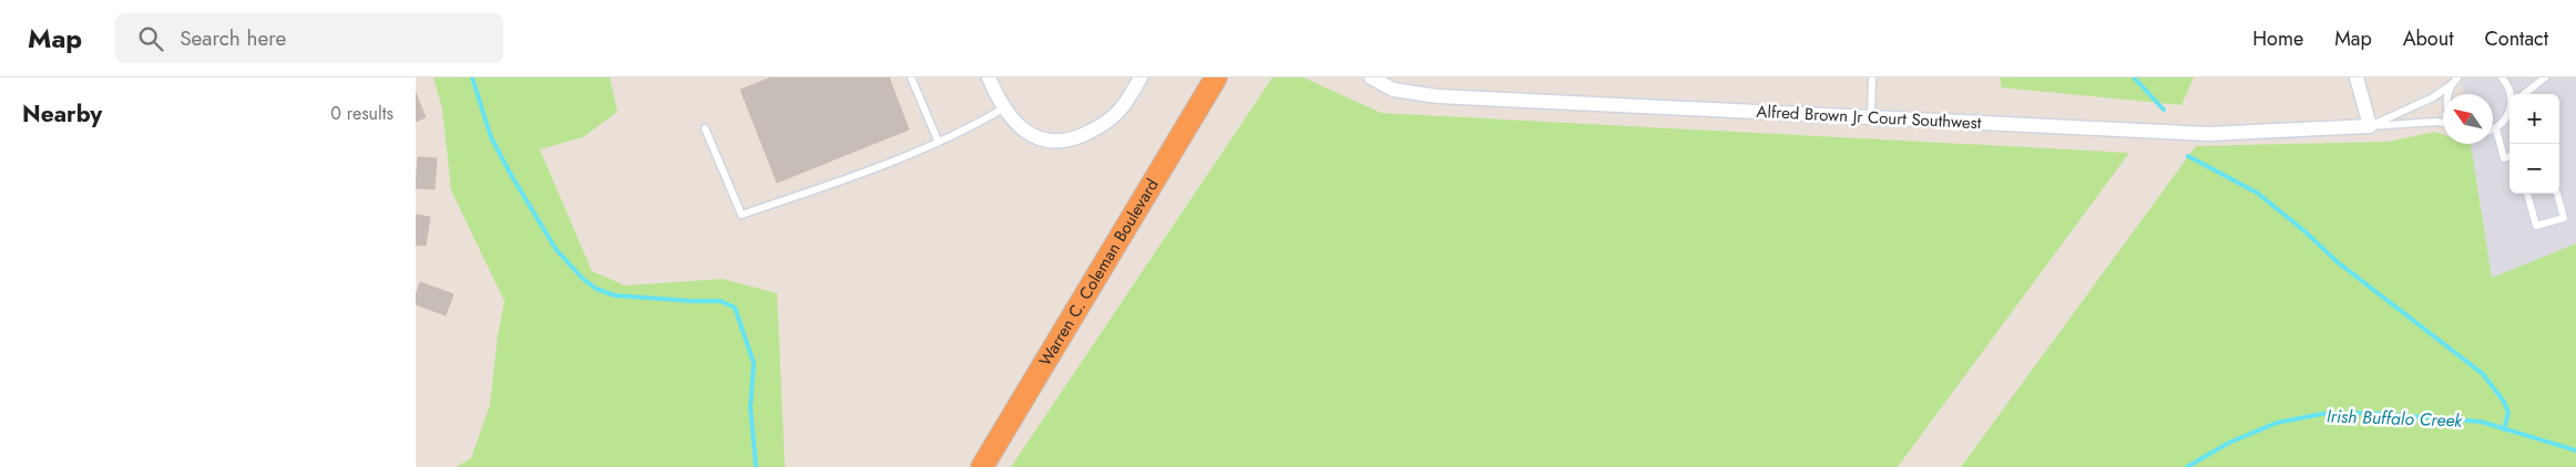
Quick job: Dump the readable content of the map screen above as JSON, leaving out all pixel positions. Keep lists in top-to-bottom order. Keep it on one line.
{"streets":{"highway":["Warren C. Coleman Boulevard"],"street":["Alfred Brown Jr Court Southwest"]},"water":["Irish Buffalo Creek"],"north":"top left","page":{"header":"Map","search":"Search here","nav":["Home","Map","About","Contact"],"heading":["Nearby","0 results"],"map_buttons":["+","−"]}}
